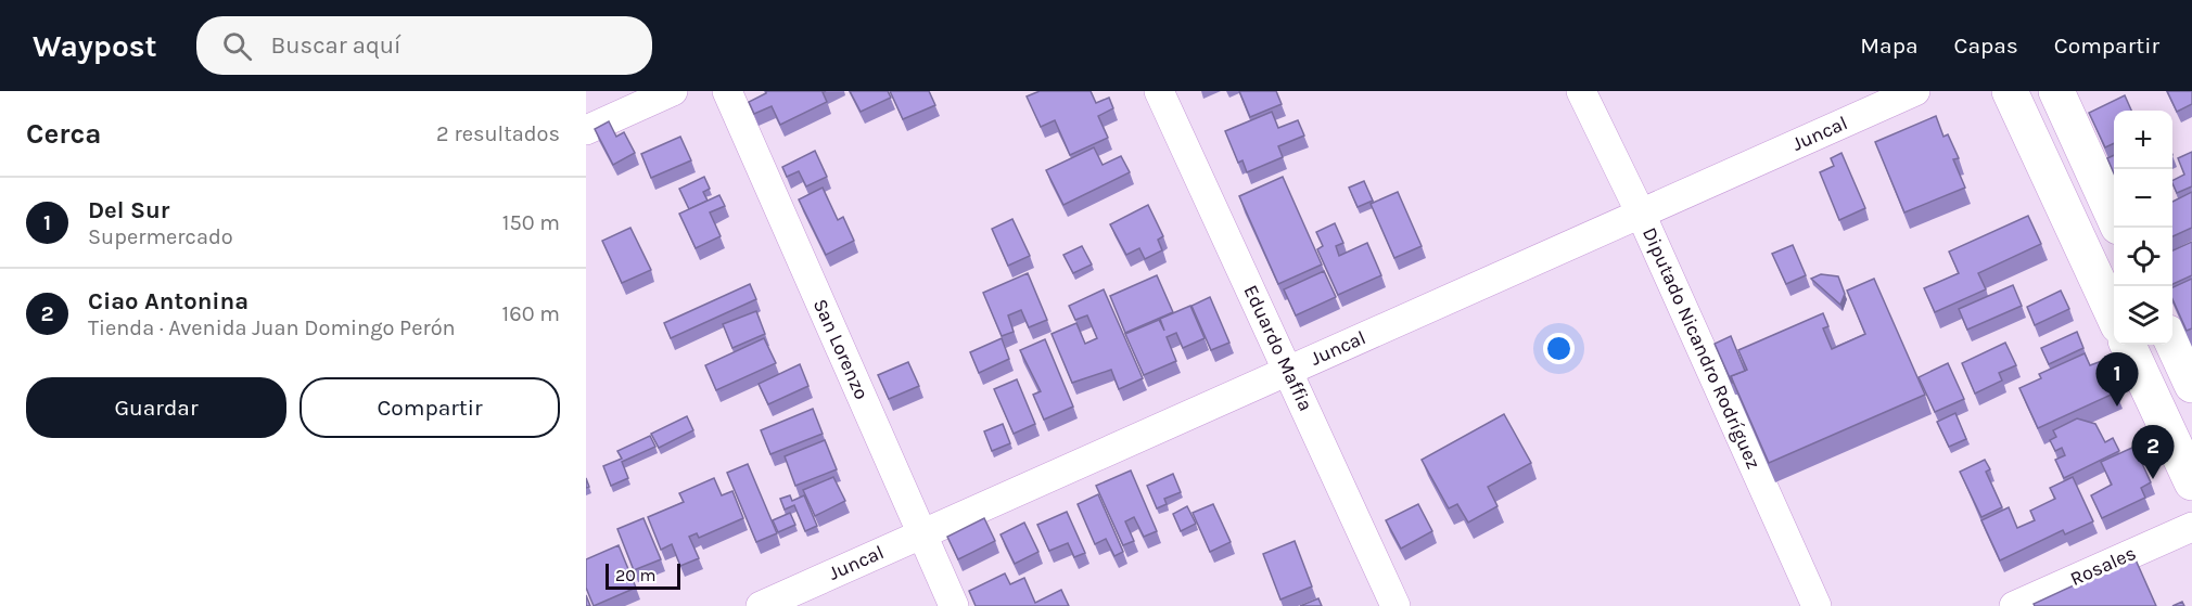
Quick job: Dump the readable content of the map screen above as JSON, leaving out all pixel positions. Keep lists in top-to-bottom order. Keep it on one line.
{"streets":{"street":["Juncal","Eduardo Maffia","Diputado Nicandro Rodríguez","San Lorenzo","Rosales"]},"crossings":[["Juncal","Eduardo Maffia"],["Juncal","Diputado Nicandro Rodríguez"],["Juncal","San Lorenzo"]],"scale_bar":"20 m","page":{"header":"Waypost","search":"Buscar aquí","nav":["Mapa","Capas","Compartir"],"heading":["Cerca","2 resultados"],"map_buttons":["+","−"],"list":[{"mark":"1","name":"Del Sur","note":"Supermercado","value":"150 m"},{"mark":"2","name":"Ciao Antonina","note":"Tienda · Avenida Juan Domingo Perón","value":"160 m"}],"pins":["1","2"],"buttons":["Guardar","Compartir"],"scale":"20 m"}}
